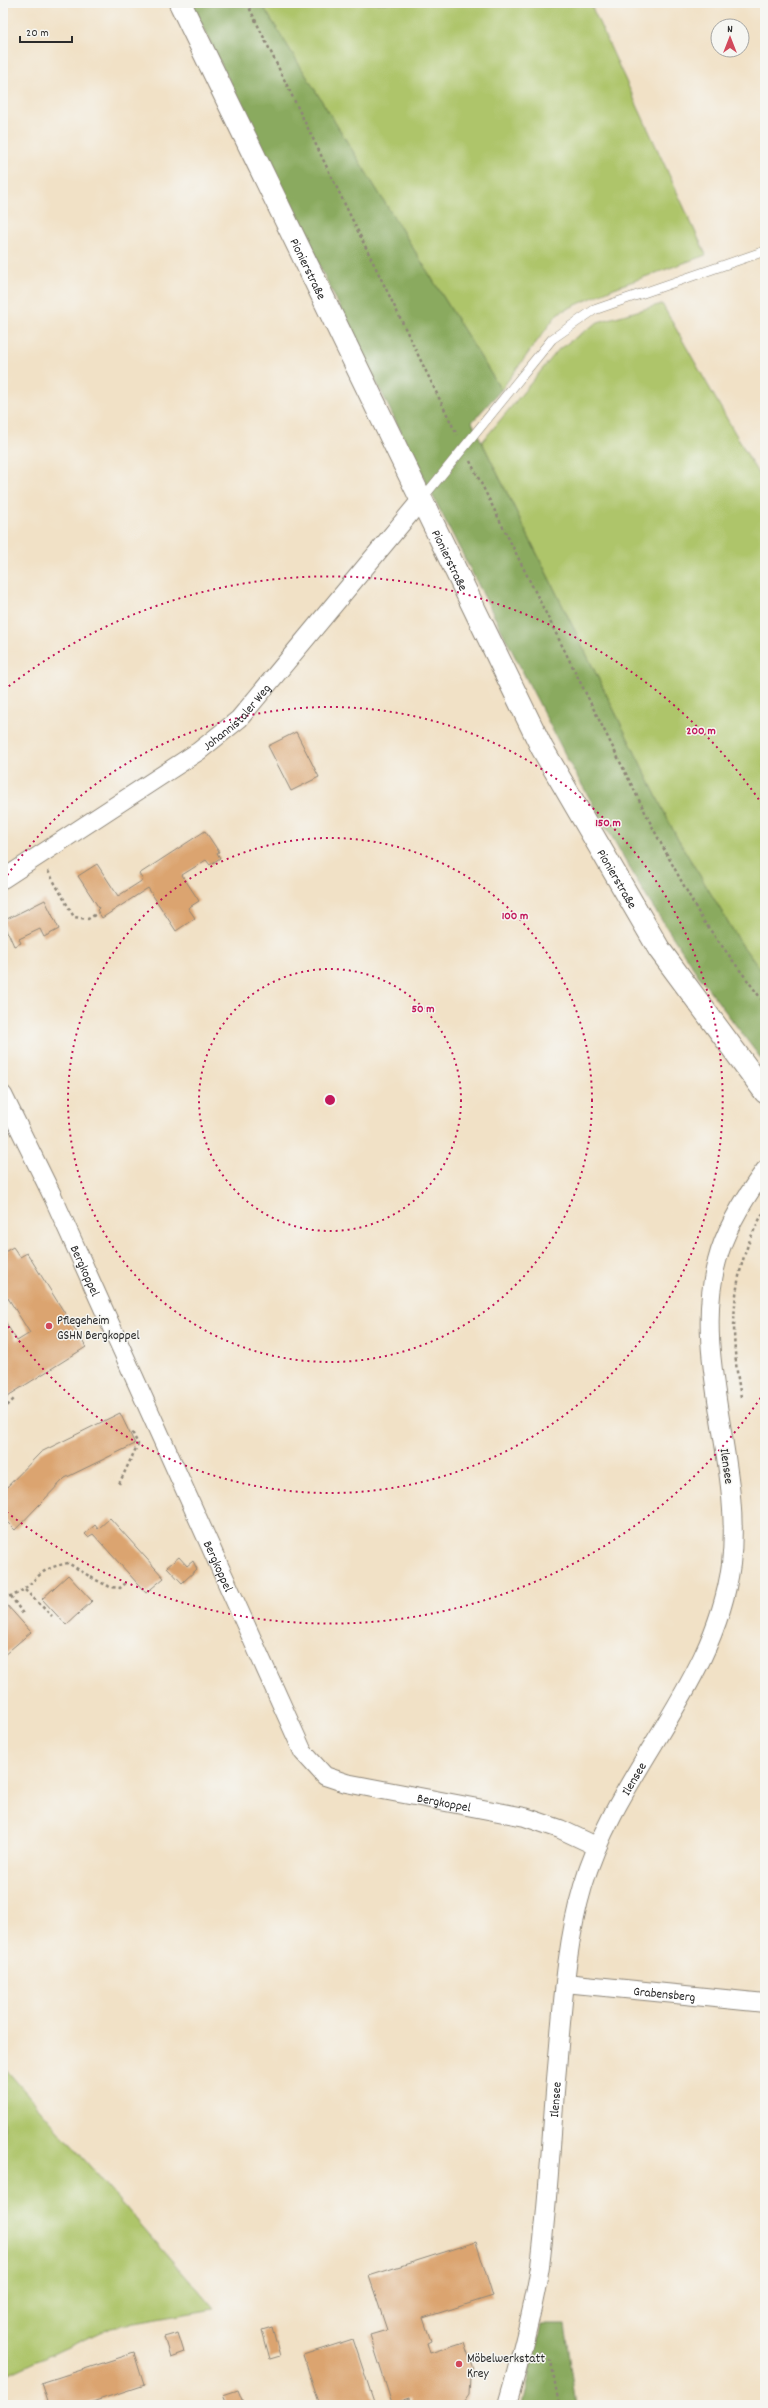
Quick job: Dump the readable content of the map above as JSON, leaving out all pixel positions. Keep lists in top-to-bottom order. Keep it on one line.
{"streets":{"street":["Pionierstraße","Johannistaler Weg","Bergkoppel","Ilensee","Grabensberg"]},"crossings":[["Pionierstraße","Johannistaler Weg"],["Bergkoppel","Ilensee"],["Ilensee","Grabensberg"]],"places":["Pflegeheim GSHN Bergkoppel","Möbelwerkstatt Krey"],"scale_bar":"20 m","north":"top","rings":["200 m","150 m","100 m","50 m"]}
